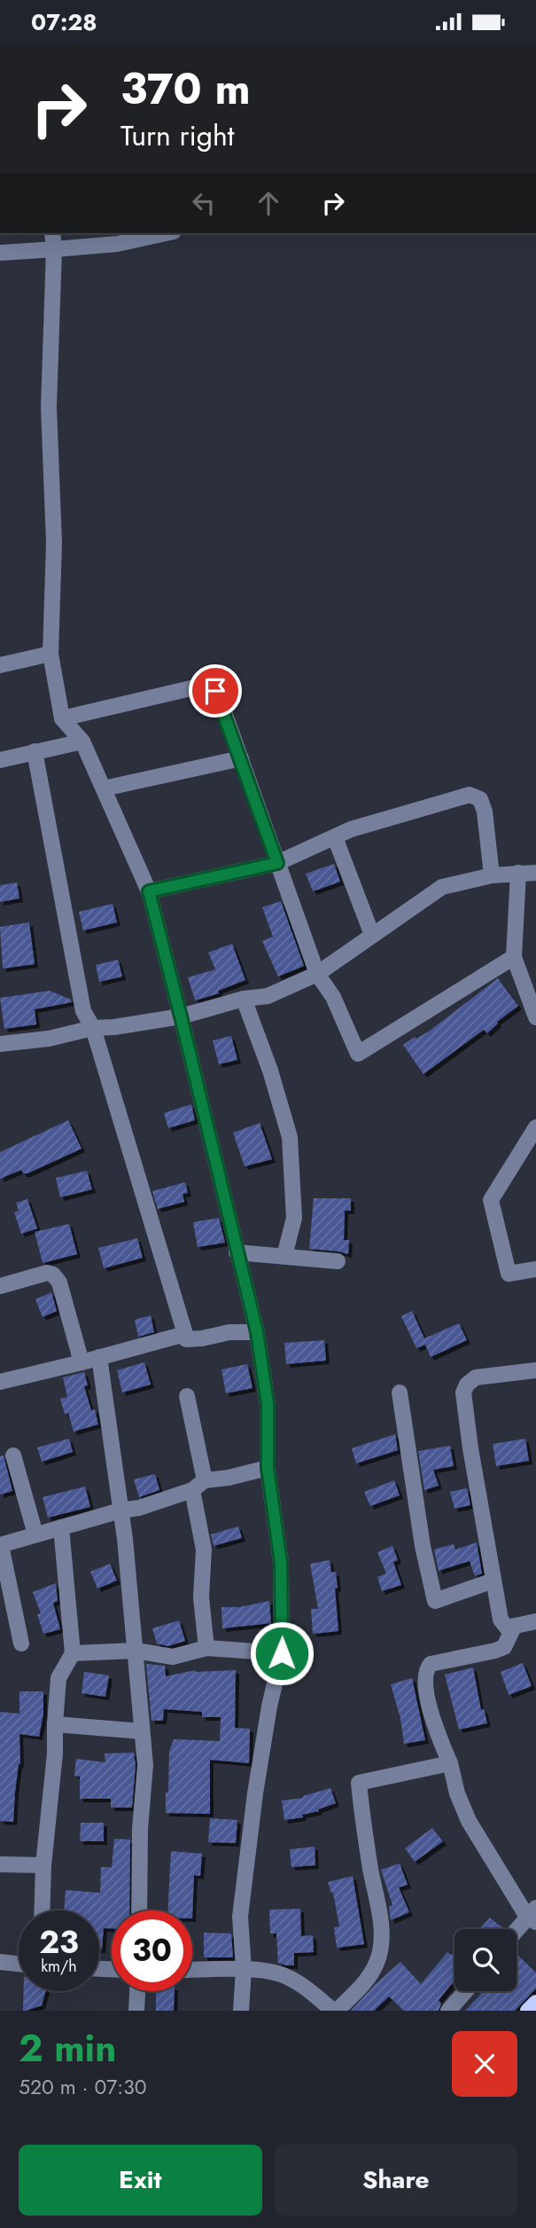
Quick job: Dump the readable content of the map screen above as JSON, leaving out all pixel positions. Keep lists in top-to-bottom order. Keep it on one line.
{"page":{"status":"07:28","turn":["370 m","Turn right"],"speed":"23 km/h","limit":"30","heading":["2 min","520 m · 07:30"],"buttons":["Exit","Share"]}}
